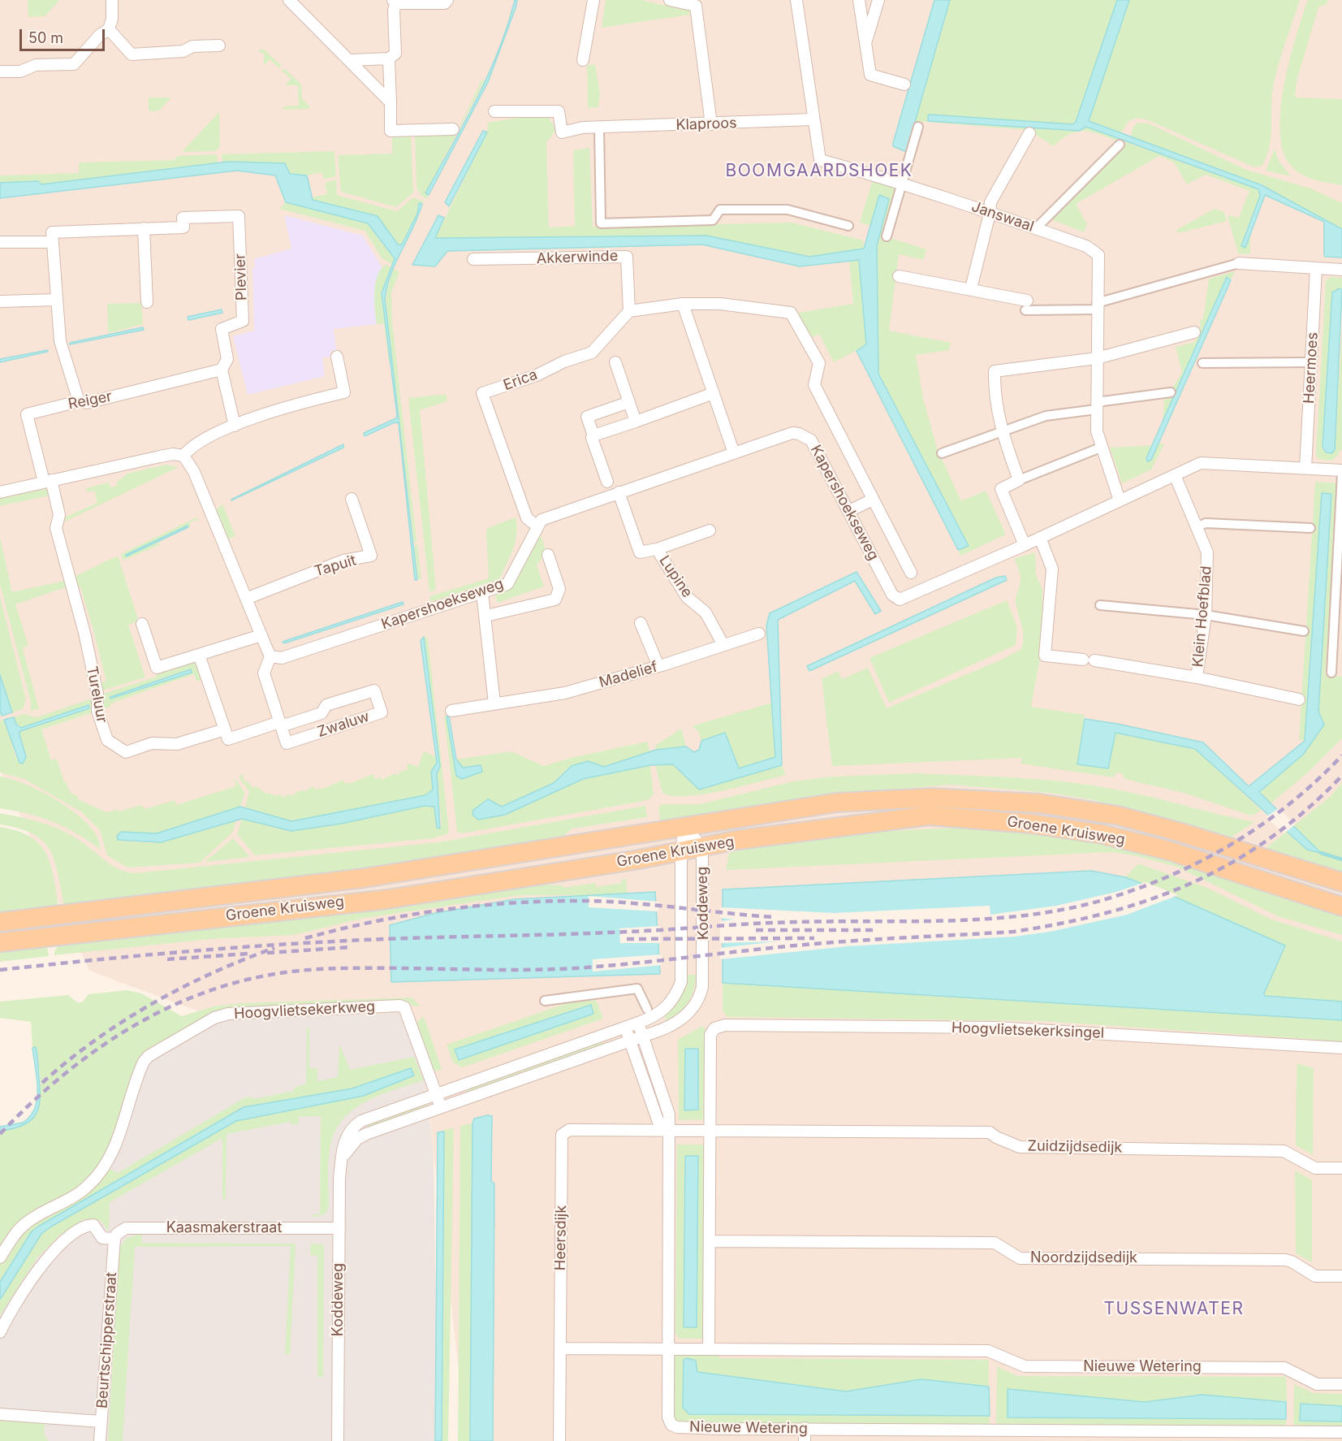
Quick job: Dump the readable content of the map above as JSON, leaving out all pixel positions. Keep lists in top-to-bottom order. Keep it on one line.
{"streets":{"main road":["Groene Kruisweg"],"street":["Klaproos","Janswaal","Akkerwinde","Plevier","Heermoes","Erica","Reiger","Kapershoekseweg","Tapuit","Lupine","Klein Hoefblad","Madelief","Tureluur","Zwaluw","Koddeweg","Hoogvlietsekerkweg","Hoogvlietsekerksingel","Zuidzijdsedijk","Kaasmakerstraat","Heersdijk","Noordzijdsedijk","Beurtschipperstraat","Nieuwe Wetering"]},"crossings":[["Klaproos","Janswaal"],["Janswaal","Kapershoekseweg"],["Akkerwinde","Erica"],["Plevier","Reiger"],["Heermoes","Kapershoekseweg"],["Erica","Kapershoekseweg"],["Reiger","Tureluur"],["Kapershoekseweg","Lupine"],["Kapershoekseweg","Klein Hoefblad"],["Kapershoekseweg","Zwaluw"],["Lupine","Madelief"],["Tureluur","Zwaluw"],["Groene Kruisweg","Koddeweg"],["Koddeweg","Hoogvlietsekerkweg"],["Koddeweg","Kaasmakerstraat"],["Koddeweg","Nieuwe Wetering"],["Hoogvlietsekerksingel","Zuidzijdsedijk"],["Zuidzijdsedijk","Heersdijk"],["Zuidzijdsedijk","Nieuwe Wetering"],["Kaasmakerstraat","Beurtschipperstraat"],["Heersdijk","Nieuwe Wetering"]],"districts":["BOOMGAARDSHOEK","TUSSENWATER"],"scale_bar":"50 m"}
